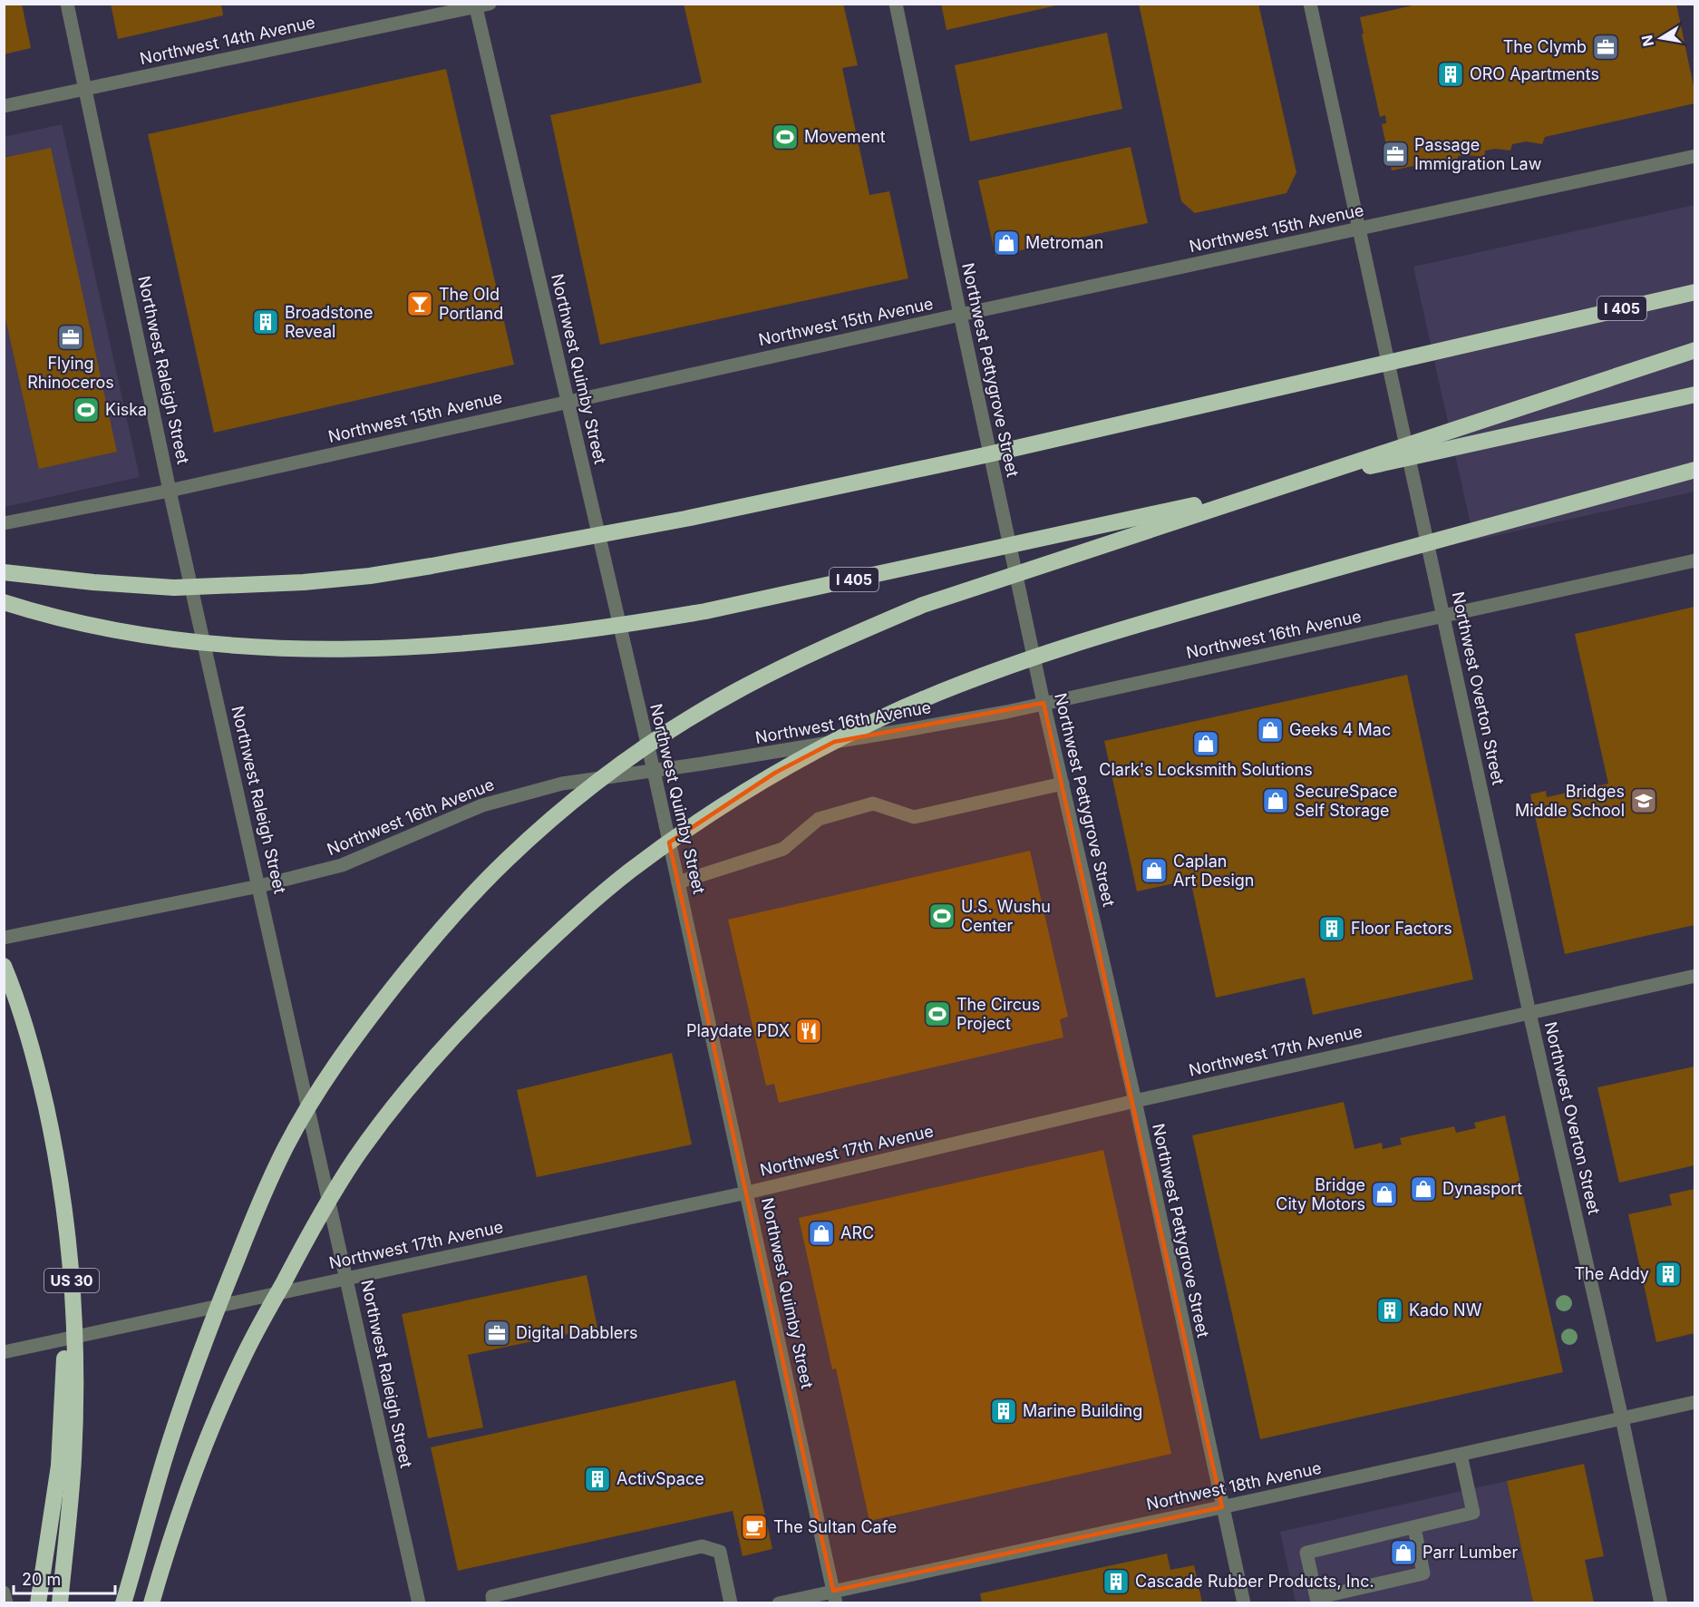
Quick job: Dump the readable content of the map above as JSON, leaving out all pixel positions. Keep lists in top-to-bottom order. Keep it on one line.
{"streets":{"highway":["I 405","US 30"],"street":["Northwest 14th Avenue","Northwest 15th Avenue","Northwest Quimby Street","Northwest Raleigh Street","Northwest Pettygrove Street","Northwest 16th Avenue","Northwest Overton Street","Northwest 17th Avenue","Northwest 18th Avenue"]},"crossings":[["Northwest 14th Avenue","Northwest Quimby Street"],["Northwest 14th Avenue","Northwest Raleigh Street"],["Northwest 15th Avenue","Northwest Quimby Street"],["Northwest 15th Avenue","Northwest Raleigh Street"],["Northwest 15th Avenue","Northwest Pettygrove Street"],["Northwest 15th Avenue","Northwest Overton Street"],["Northwest Quimby Street","Northwest 16th Avenue"],["Northwest Quimby Street","Northwest 17th Avenue"],["Northwest Quimby Street","Northwest 18th Avenue"],["Northwest Raleigh Street","Northwest 16th Avenue"],["Northwest Raleigh Street","Northwest 17th Avenue"],["Northwest Pettygrove Street","Northwest 16th Avenue"],["Northwest Pettygrove Street","Northwest 17th Avenue"],["Northwest Pettygrove Street","Northwest 18th Avenue"],["Northwest 16th Avenue","Northwest Overton Street"],["Northwest Overton Street","Northwest 17th Avenue"],["Northwest Overton Street","Northwest 18th Avenue"]],"places":{"office":["The Clymb","Passage Immigration Law","Flying Rhinoceros","Digital Dabblers"],"building":["ORO Apartments","Broadstone Reveal","Floor Factors","The Addy","Kado NW","Marine Building","ActivSpace","Cascade Rubber Products, Inc."],"sports":["Movement","Kiska","U.S. Wushu Center","The Circus Project"],"shop":["Metroman","Geeks 4 Mac","Clark's Locksmith Solutions","SecureSpace Self Storage","Caplan Art Design","Dynasport","Bridge City Motors","ARC","Parr Lumber"],"bar":["The Old Portland"],"school or university":["Bridges Middle School"],"restaurant":["Playdate PDX"],"cafe":["The Sultan Cafe"]},"scale_bar":"20 m","north":"left"}
